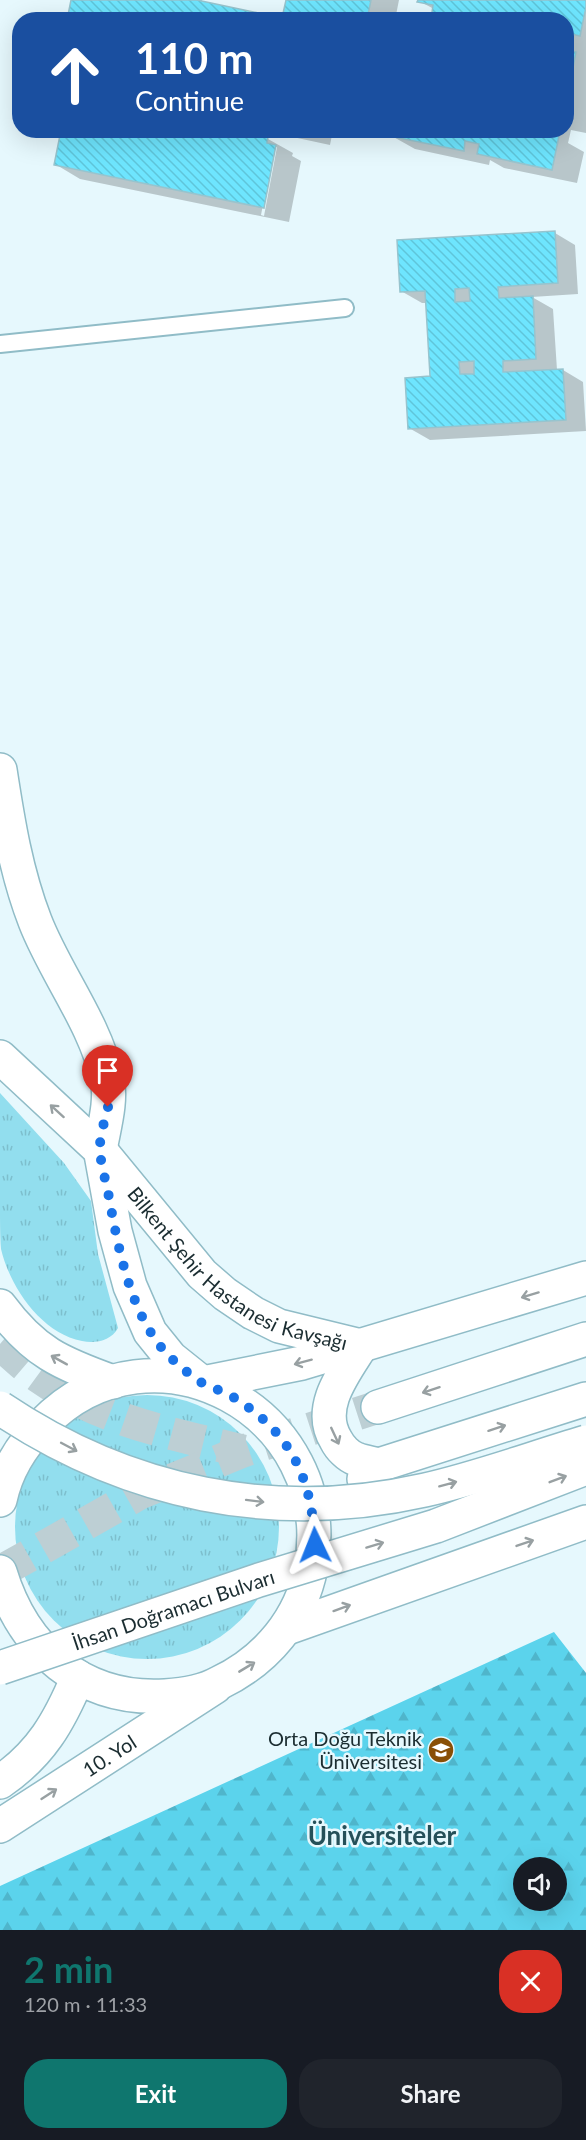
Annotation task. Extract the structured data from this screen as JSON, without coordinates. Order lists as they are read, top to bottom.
{
  "streets": {
    "main road": ["Bilkent Şehir Hastanesi Kavşağı", "İhsan Doğramacı Bulvarı", "10. Yol"]
  },
  "crossings": [
    ["Bilkent Şehir Hastanesi Kavşağı", "10. Yol"]
  ],
  "districts": ["Üniversiteler"],
  "places": {
    "school or university": ["Orta Doğu Teknik Üniversitesi"]
  },
  "page": {
    "turn": ["110 m", "Continue"],
    "heading": ["2 min", "120 m · 11:33"],
    "buttons": ["Exit", "Share"]
  }
}
